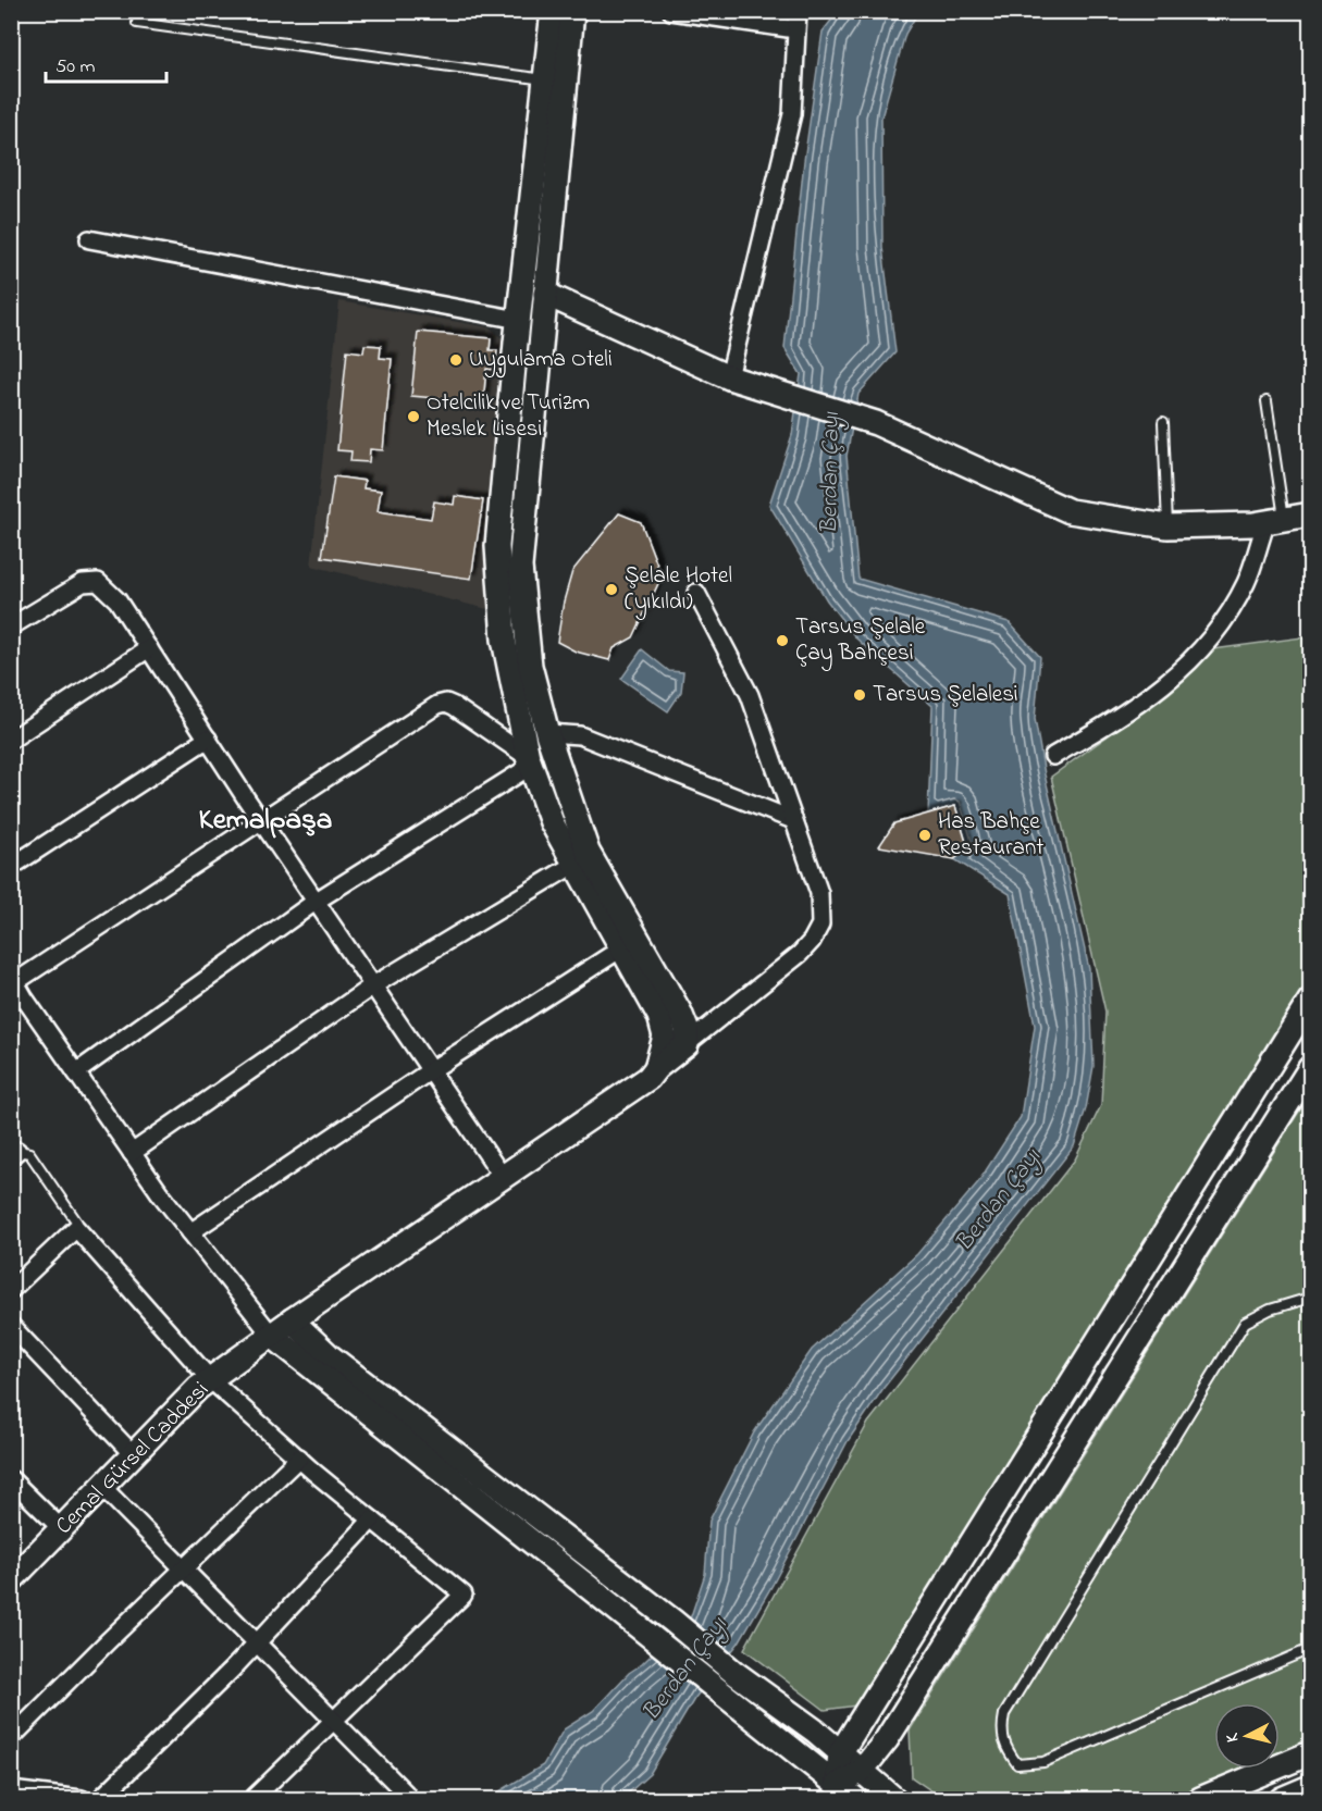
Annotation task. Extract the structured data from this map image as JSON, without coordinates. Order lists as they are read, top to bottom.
{
  "streets": {
    "street": ["Cemal Gürsel Caddesi"]
  },
  "districts": ["Kemalpaşa"],
  "water": ["Berdan Çayı"],
  "places": [
    "Uygulama Oteli",
    "Otelcilik ve Turizm Meslek Lisesi",
    "Şelale Hotel (yıkıldı)",
    "Tarsus Şelale Çay Bahçesi",
    "Tarsus Şelalesi",
    "Has Bahçe Restaurant"
  ],
  "scale_bar": "50 m",
  "north": "left"
}
